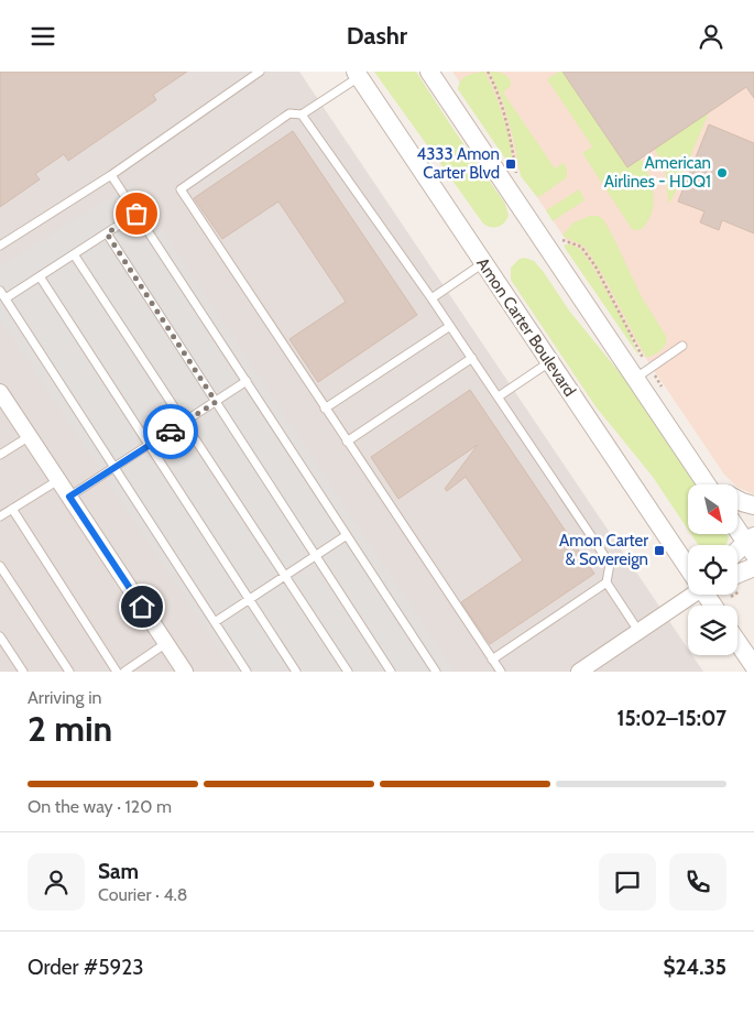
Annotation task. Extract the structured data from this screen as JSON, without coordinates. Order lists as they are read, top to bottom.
{
  "streets": {
    "street": ["Amon Carter Boulevard"]
  },
  "places": {
    "transit": ["4333 Amon Carter Blvd", "Amon Carter & Sovereign"],
    "other": ["American Airlines - HDQ1"]
  },
  "north": "bottom right",
  "page": {
    "header": "Dashr",
    "heading": ["2 min", "Arriving in", "15:02–15:07"],
    "panel": [
      "Sam",
      "Courier · 4.8",
      "Order #5923",
      "$24.35"
    ],
    "bar": "On the way · 120 m"
  }
}
